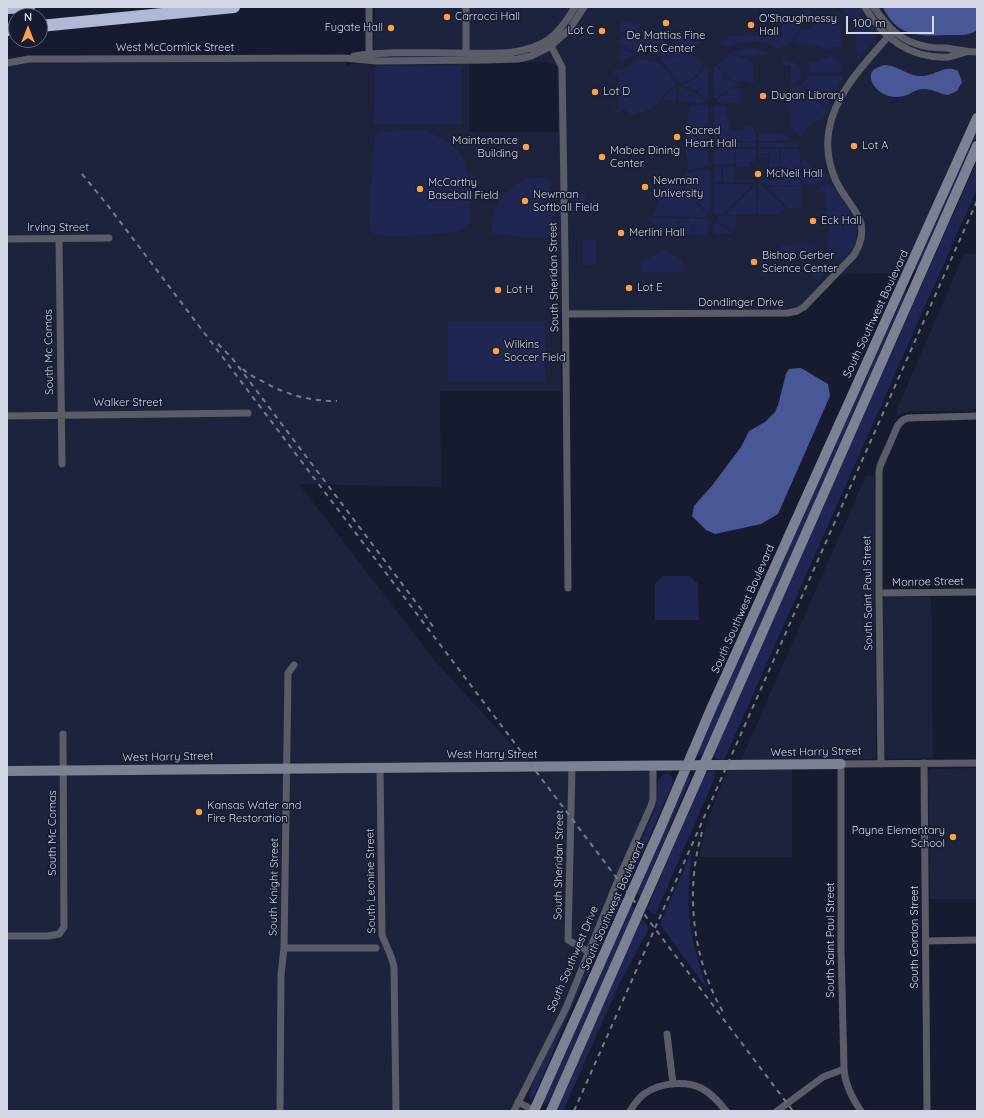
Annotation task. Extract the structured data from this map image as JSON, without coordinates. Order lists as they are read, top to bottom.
{
  "streets": {
    "main road": ["South Southwest Boulevard", "West Harry Street"],
    "street": [
      "West McCormick Street",
      "Irving Street",
      "South Sheridan Street",
      "Dondlinger Drive",
      "South Mc Comas",
      "Walker Street",
      "Monroe Street",
      "South Saint Paul Street",
      "South Leonine Street",
      "South Knight Street",
      "South Gordon Street",
      "South Southwest Drive"
    ]
  },
  "crossings": [
    ["West McCormick Street", "South Sheridan Street"],
    ["Irving Street", "South Mc Comas"],
    ["South Sheridan Street", "Dondlinger Drive"],
    ["South Sheridan Street", "West Harry Street"],
    ["South Sheridan Street", "South Southwest Drive"],
    ["South Southwest Boulevard", "West Harry Street"],
    ["South Mc Comas", "Walker Street"],
    ["South Mc Comas", "West Harry Street"],
    ["Monroe Street", "South Saint Paul Street"],
    ["South Saint Paul Street", "West Harry Street"],
    ["West Harry Street", "South Leonine Street"],
    ["West Harry Street", "South Knight Street"],
    ["West Harry Street", "South Gordon Street"],
    ["West Harry Street", "South Southwest Drive"]
  ],
  "places": [
    "Carrocci Hall",
    "De Mattias Fine Arts Center",
    "O'Shaughnessy Hall",
    "Fugate Hall",
    "Lot C",
    "Lot D",
    "Dugan Library",
    "Sacred Heart Hall",
    "Lot A",
    "Maintenance Building",
    "Mabee Dining Center",
    "McNeil Hall",
    "Newman University",
    "McCarthy Baseball Field",
    "Newman Softball Field",
    "Eck Hall",
    "Merlini Hall",
    "Bishop Gerber Science Center",
    "Lot E",
    "Lot H",
    "Wilkins Soccer Field",
    "Kansas Water and Fire Restoration",
    "Payne Elementary School"
  ],
  "scale_bar": "100 m",
  "north": "top"
}
